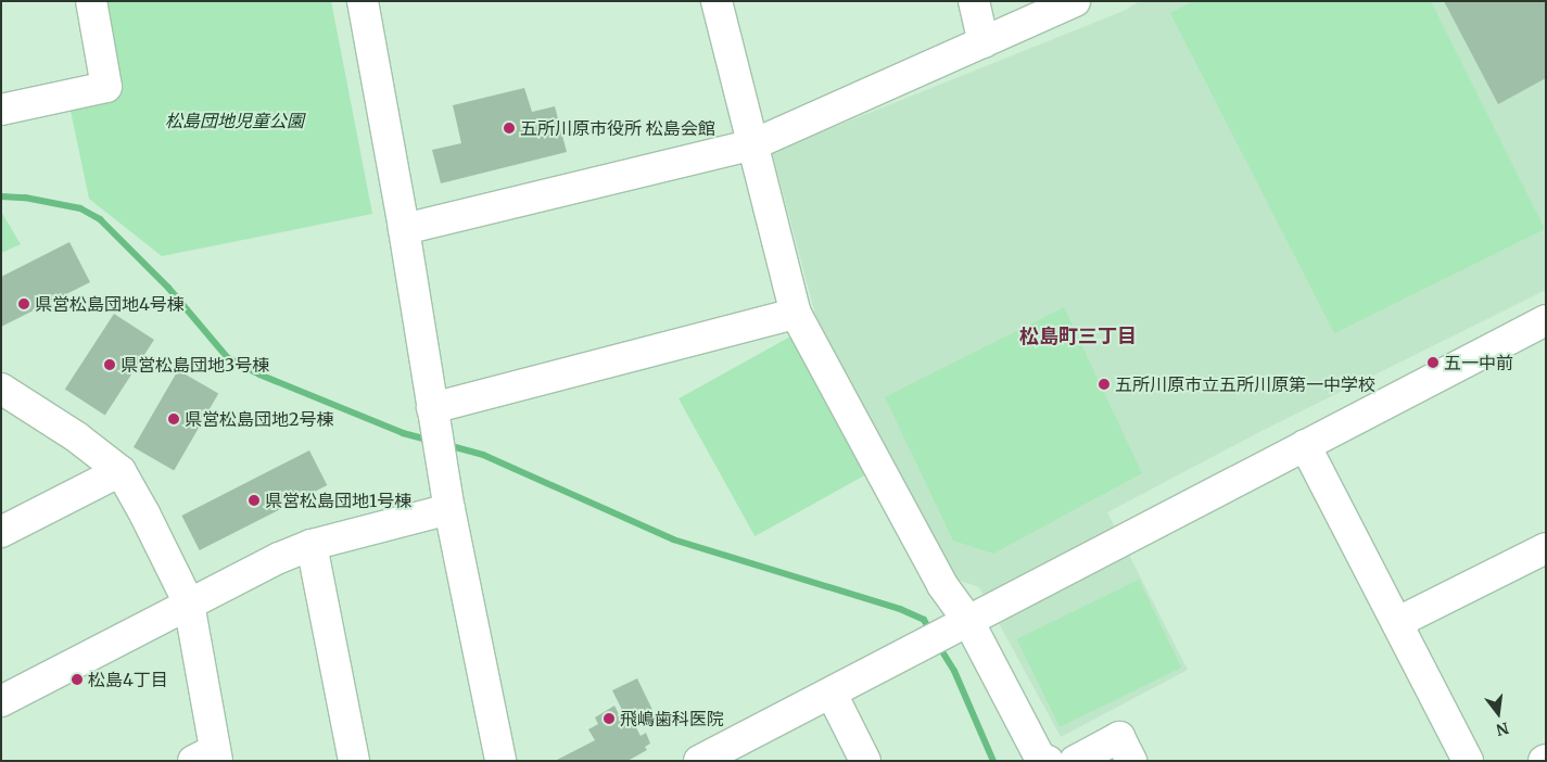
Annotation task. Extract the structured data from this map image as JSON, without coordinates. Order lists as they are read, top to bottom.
{
  "districts": ["松島町三丁目"],
  "parks": ["松島団地児童公園"],
  "places": [
    "五所川原市役所 松島会館",
    "県営松島団地4号棟",
    "五一中前",
    "県営松島団地3号棟",
    "五所川原市立五所川原第一中学校",
    "県営松島団地2号棟",
    "県営松島団地1号棟",
    "松島4丁目",
    "飛嶋歯科医院"
  ],
  "north": "bottom"
}
